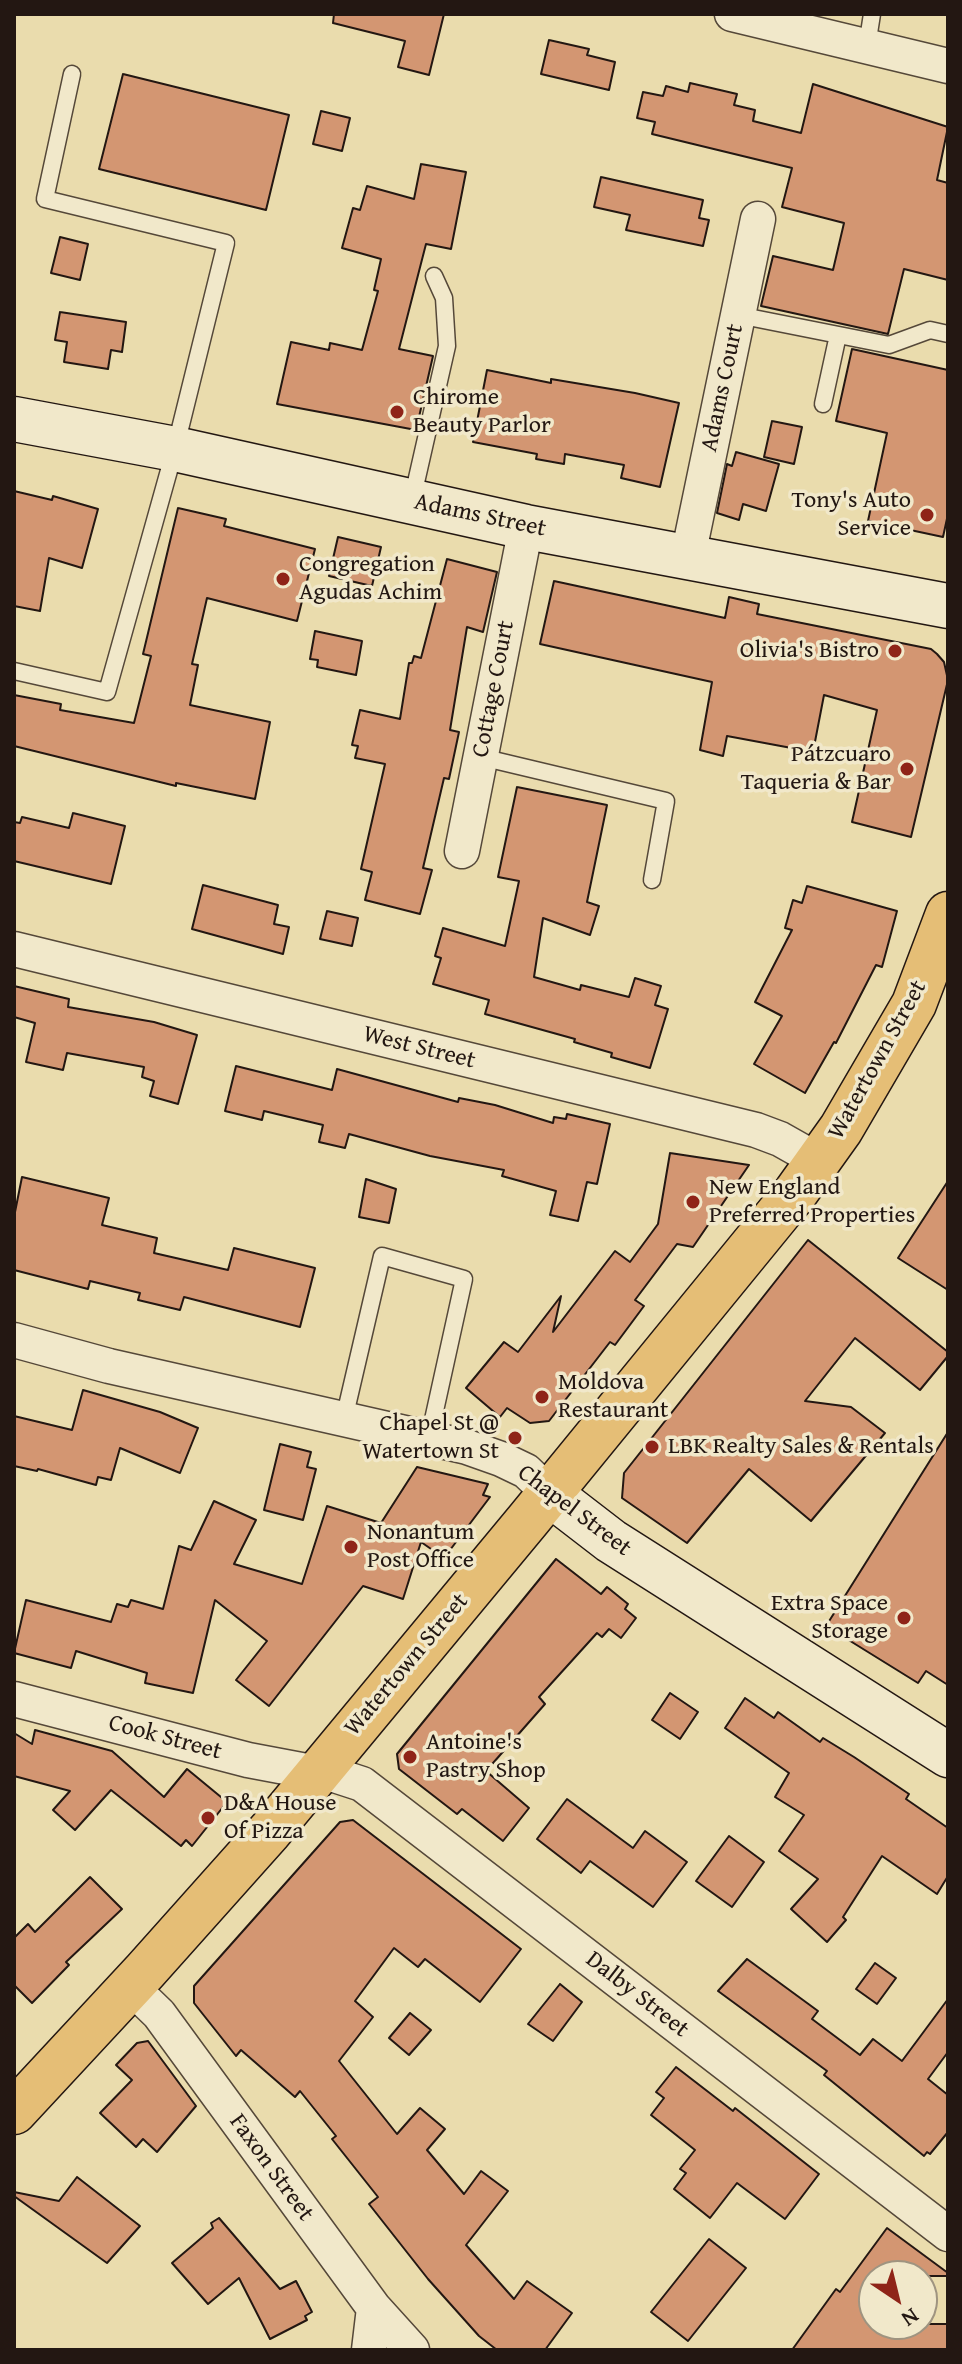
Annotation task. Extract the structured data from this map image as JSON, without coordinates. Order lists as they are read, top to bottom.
{
  "streets": {
    "main road": ["Watertown Street"],
    "street": [
      "Adams Court",
      "Adams Street",
      "Cottage Court",
      "West Street",
      "Chapel Street",
      "Cook Street",
      "Dalby Street",
      "Faxon Street"
    ]
  },
  "crossings": [
    ["Adams Court", "Adams Street"],
    ["Adams Street", "Cottage Court"],
    ["West Street", "Watertown Street"],
    ["Watertown Street", "Chapel Street"],
    ["Watertown Street", "Cook Street"],
    ["Watertown Street", "Dalby Street"],
    ["Watertown Street", "Faxon Street"],
    ["Cook Street", "Dalby Street"]
  ],
  "places": [
    "Chirome Beauty Parlor",
    "Tony's Auto Service",
    "Congregation Agudas Achim",
    "Olivia's Bistro",
    "Pátzcuaro Taqueria & Bar",
    "New England Preferred Properties",
    "Moldova Restaurant",
    "Chapel St @ Watertown St",
    "LBK Realty Sales & Rentals",
    "Nonantum Post Office",
    "Extra Space Storage",
    "Antoine's Pastry Shop",
    "D&A House Of Pizza"
  ],
  "north": "bottom right"
}
